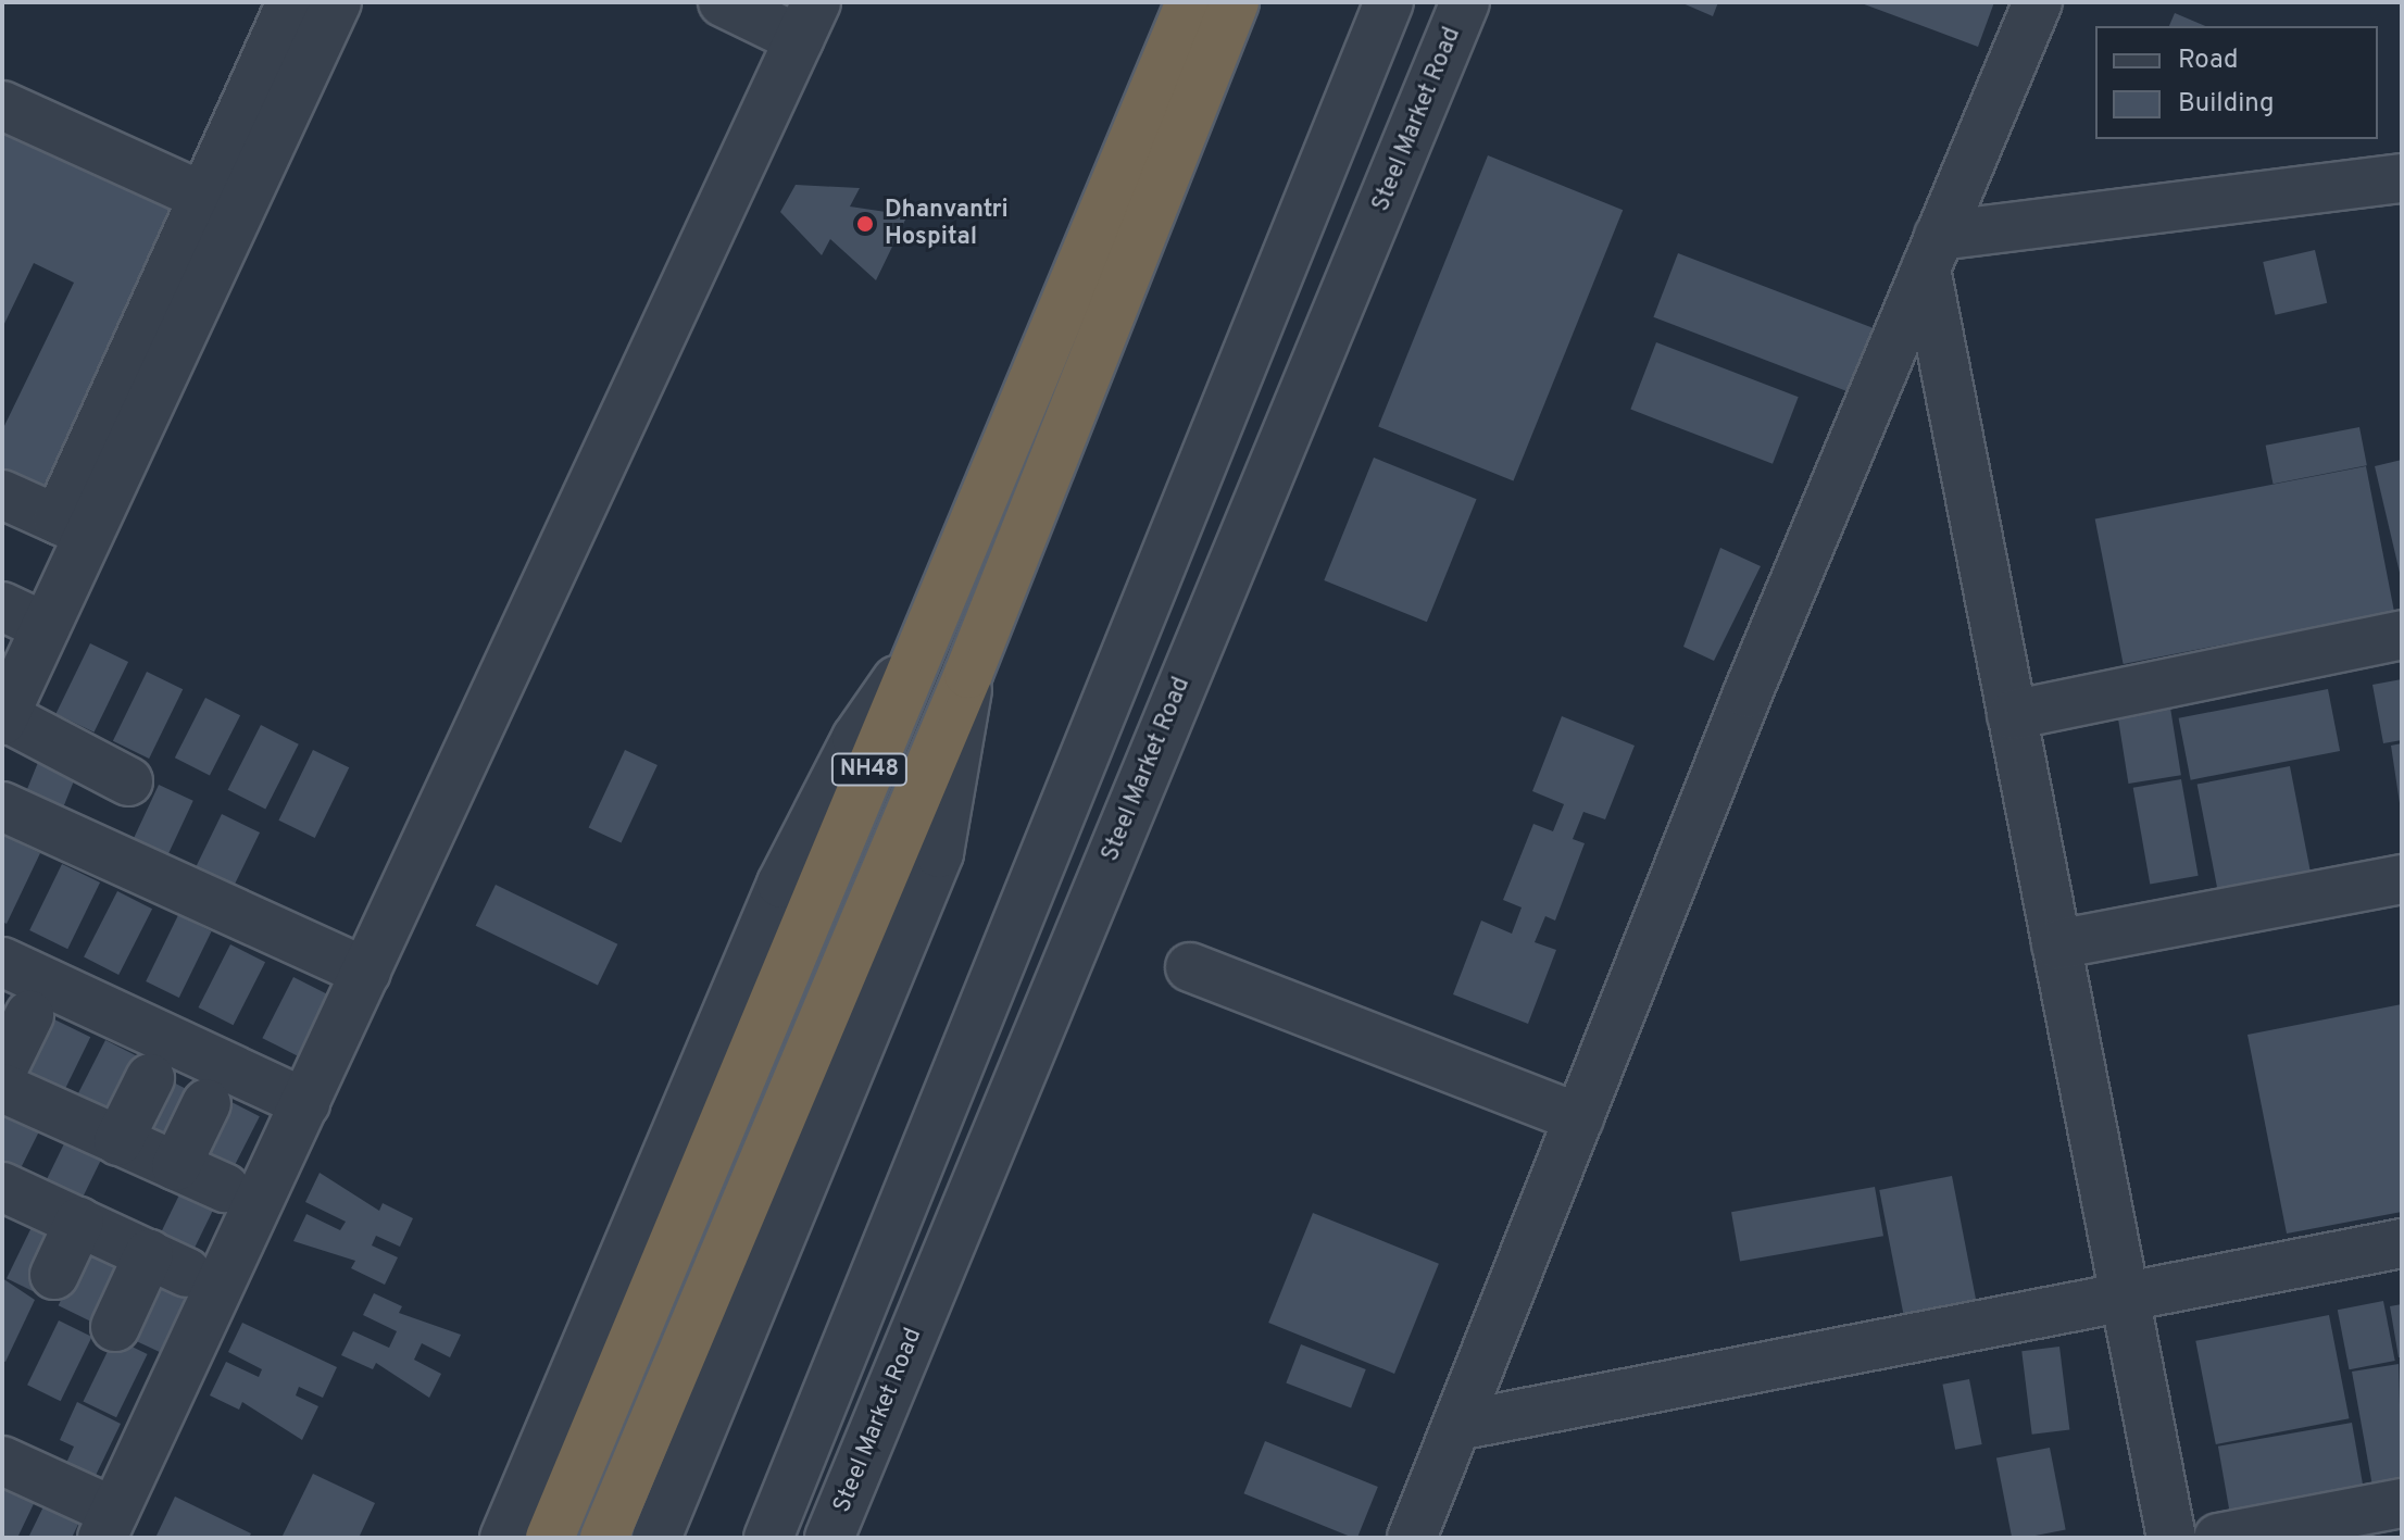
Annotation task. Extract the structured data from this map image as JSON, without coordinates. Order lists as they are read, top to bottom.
{
  "streets": {
    "highway": ["NH48"],
    "street": ["Steel Market Road"]
  },
  "places": ["Dhanvantri Hospital"],
  "legend": ["Road", "Building"]
}
